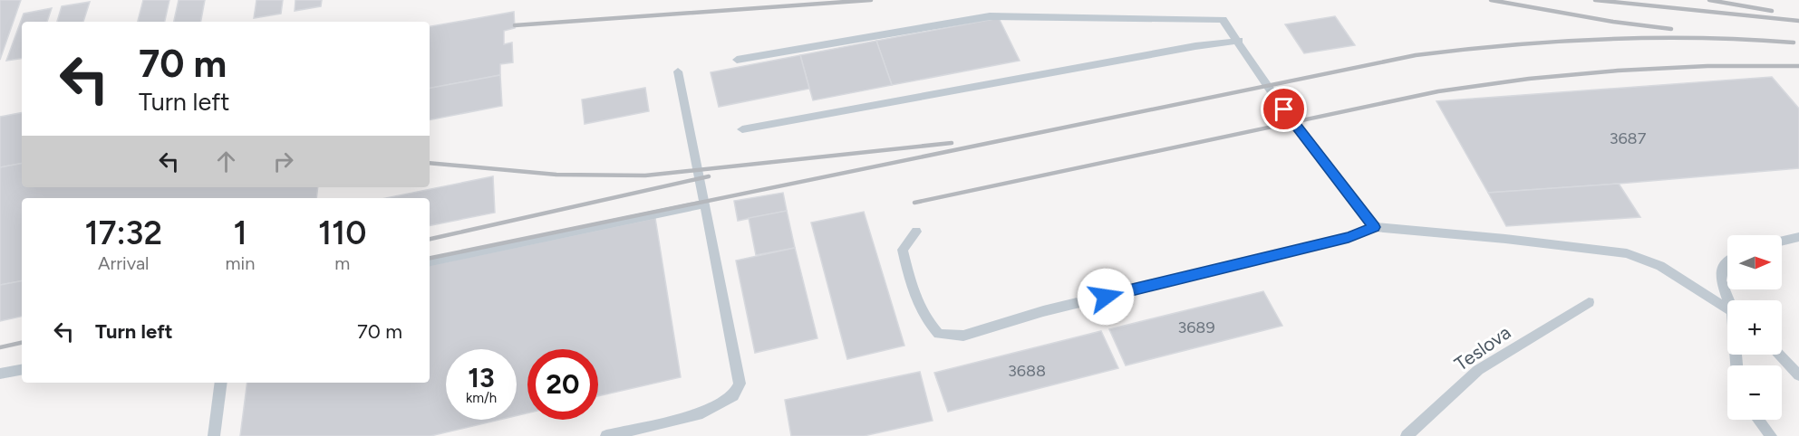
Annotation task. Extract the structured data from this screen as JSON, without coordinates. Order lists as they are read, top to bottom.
{
  "streets": {
    "lane": ["Teslova"]
  },
  "house_numbers": ["3687", "3689", "3688"],
  "north": "right",
  "page": {
    "turn": ["70 m", "Turn left"],
    "eta": [
      "17:32",
      "Arrival",
      "1",
      "min",
      "110",
      "m"
    ],
    "map_buttons": ["+", "−"],
    "list": [
      {
        "name": "Turn left",
        "value": "70 m"
      }
    ],
    "speed": "13 km/h",
    "limit": "20"
  }
}
